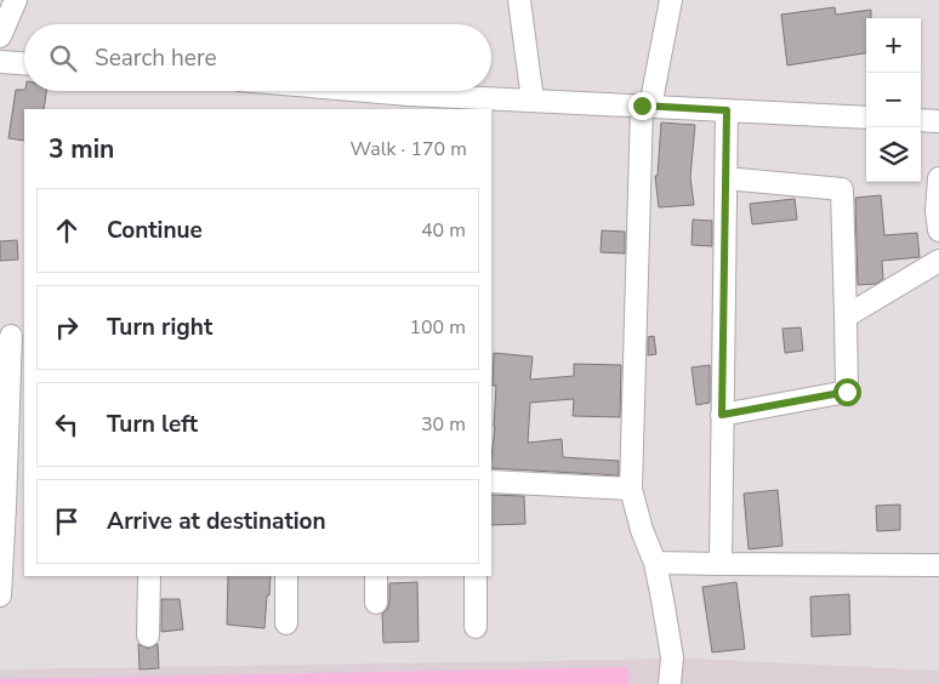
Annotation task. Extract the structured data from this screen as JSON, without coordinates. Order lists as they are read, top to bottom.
{
  "page": {
    "map_buttons": ["+", "−"],
    "search": "Search here",
    "heading": ["3 min", "Walk · 170 m"],
    "list": [
      ["Continue", "40 m"],
      ["Turn right", "100 m"],
      ["Turn left", "30 m"],
      "Arrive at destination"
    ]
  }
}
